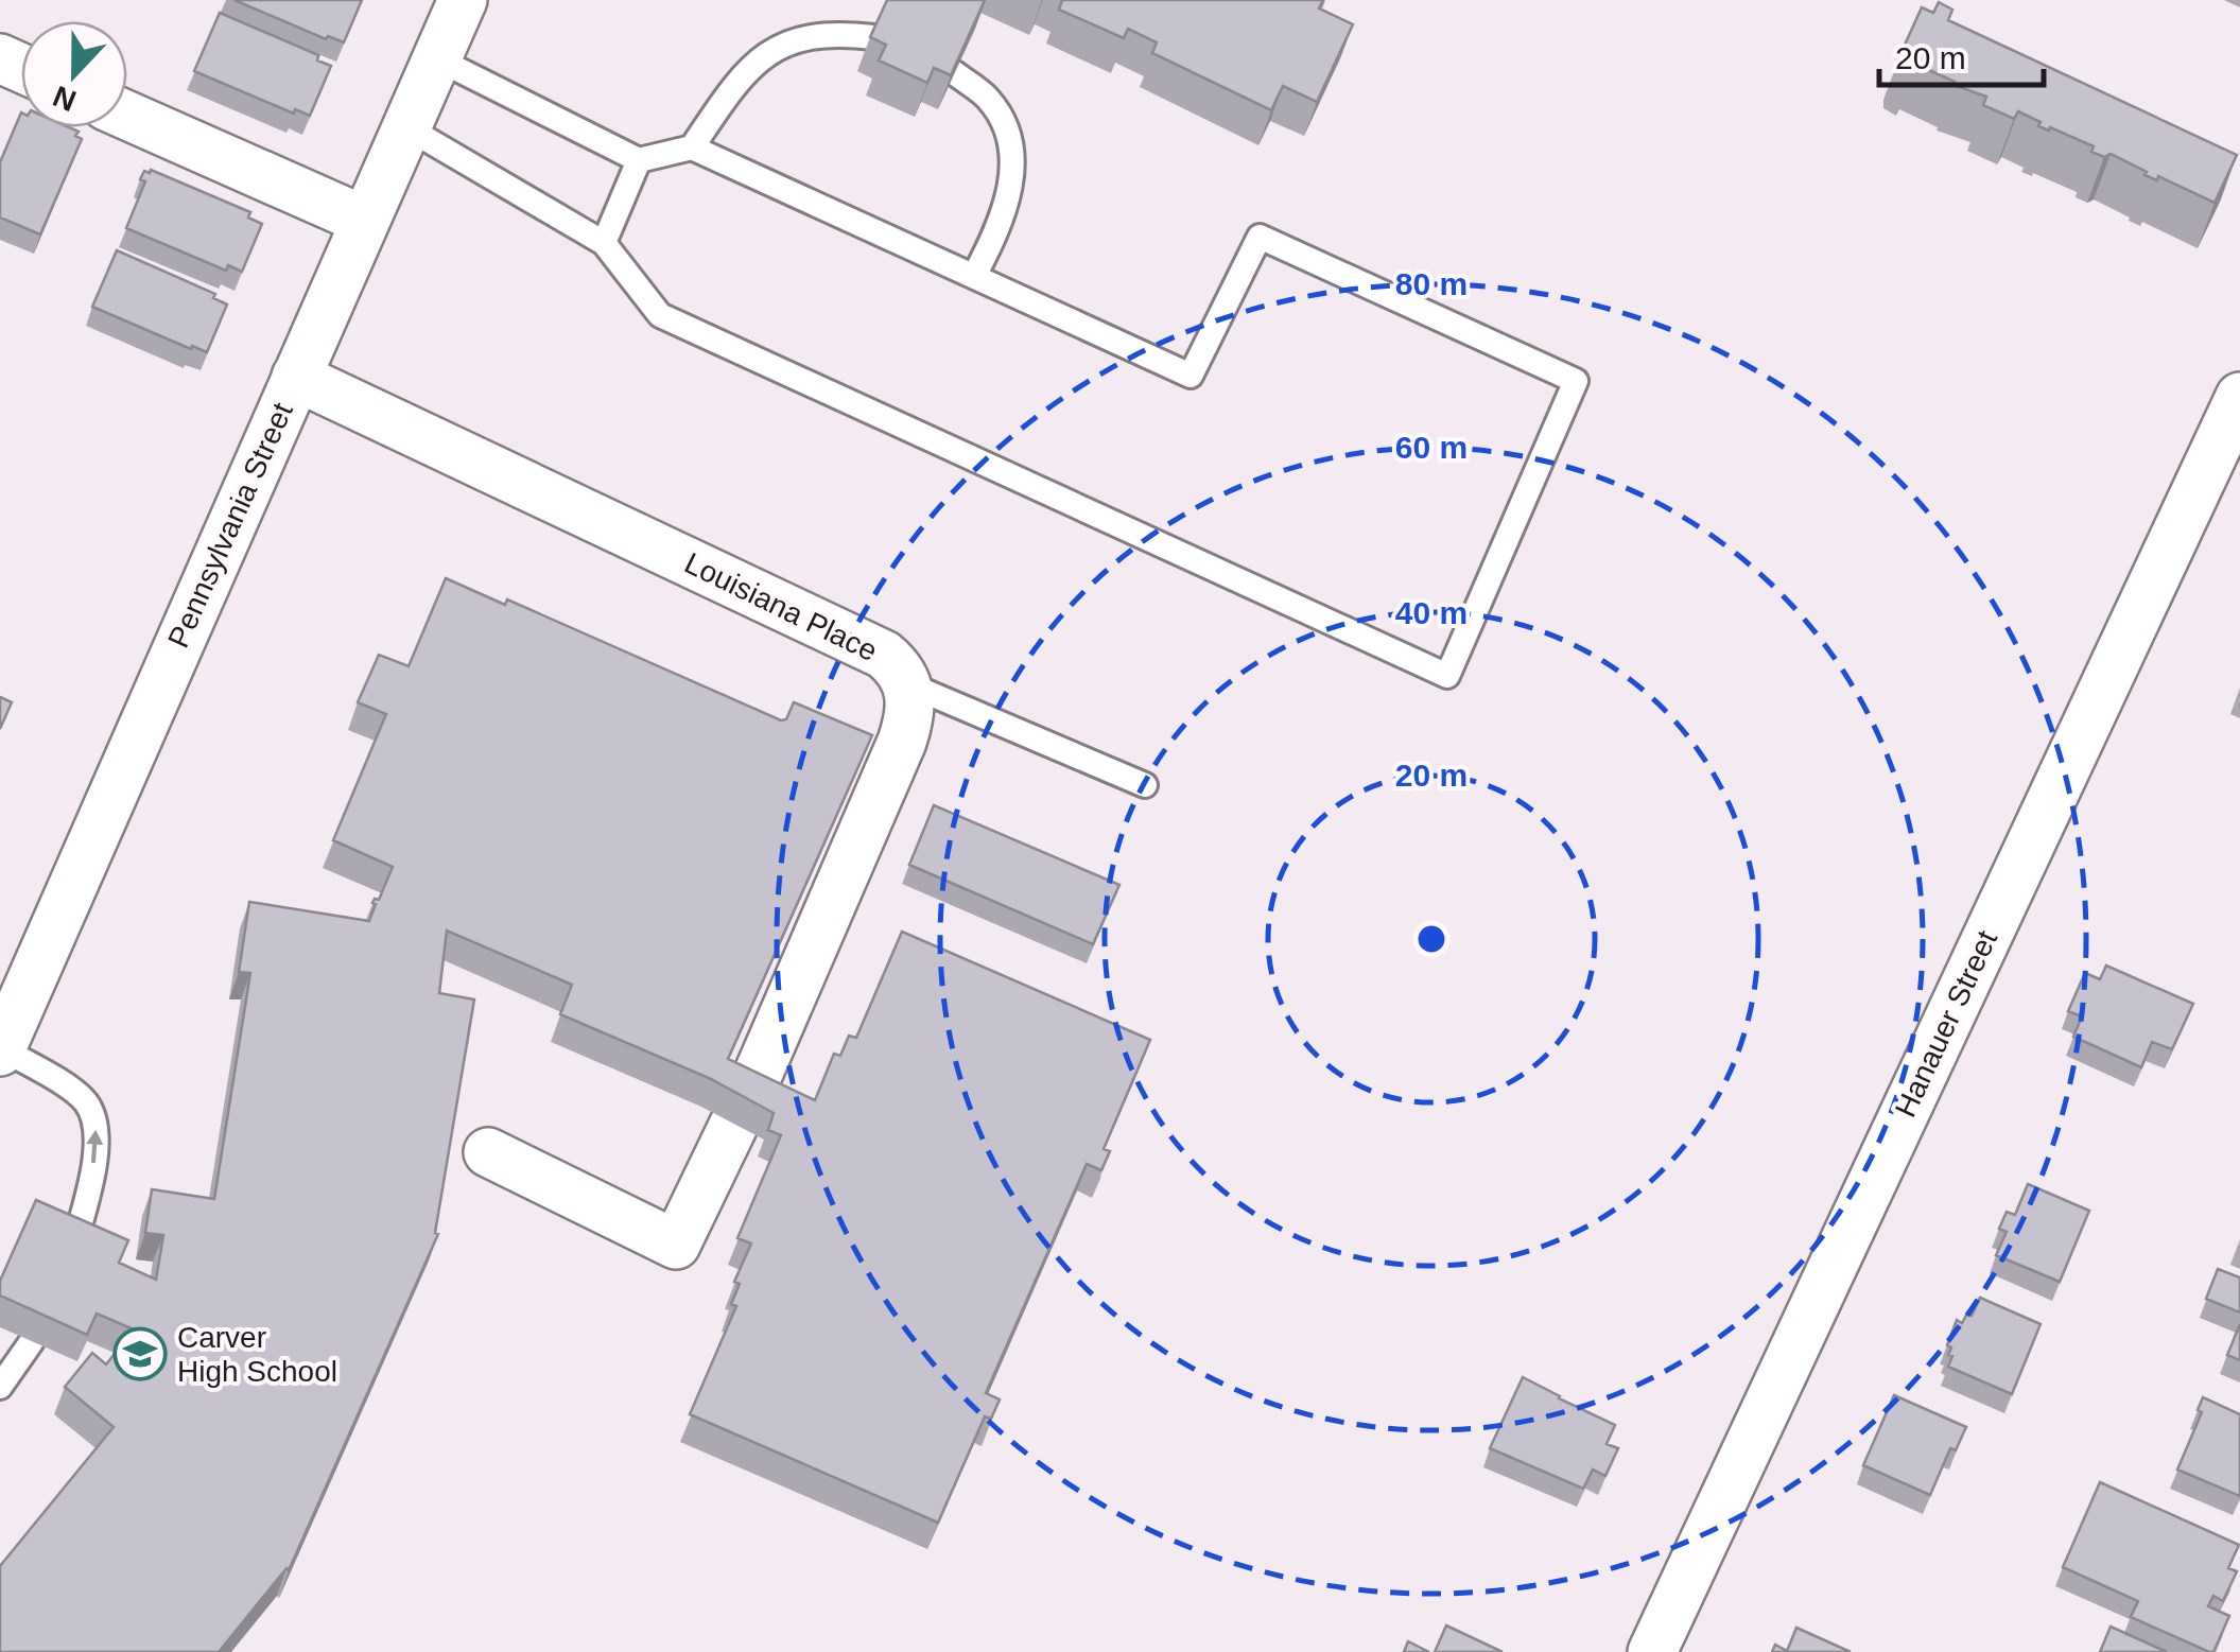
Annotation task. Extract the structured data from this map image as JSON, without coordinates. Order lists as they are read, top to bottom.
{
  "streets": {
    "street": ["Pennsylvania Street", "Louisiana Place", "Hanauer Street"]
  },
  "crossings": [
    ["Pennsylvania Street", "Louisiana Place"]
  ],
  "places": {
    "school or university": ["Carver High School"]
  },
  "scale_bar": "20 m",
  "north": "bottom",
  "rings": [
    "80 m",
    "60 m",
    "40 m",
    "20 m"
  ]
}
